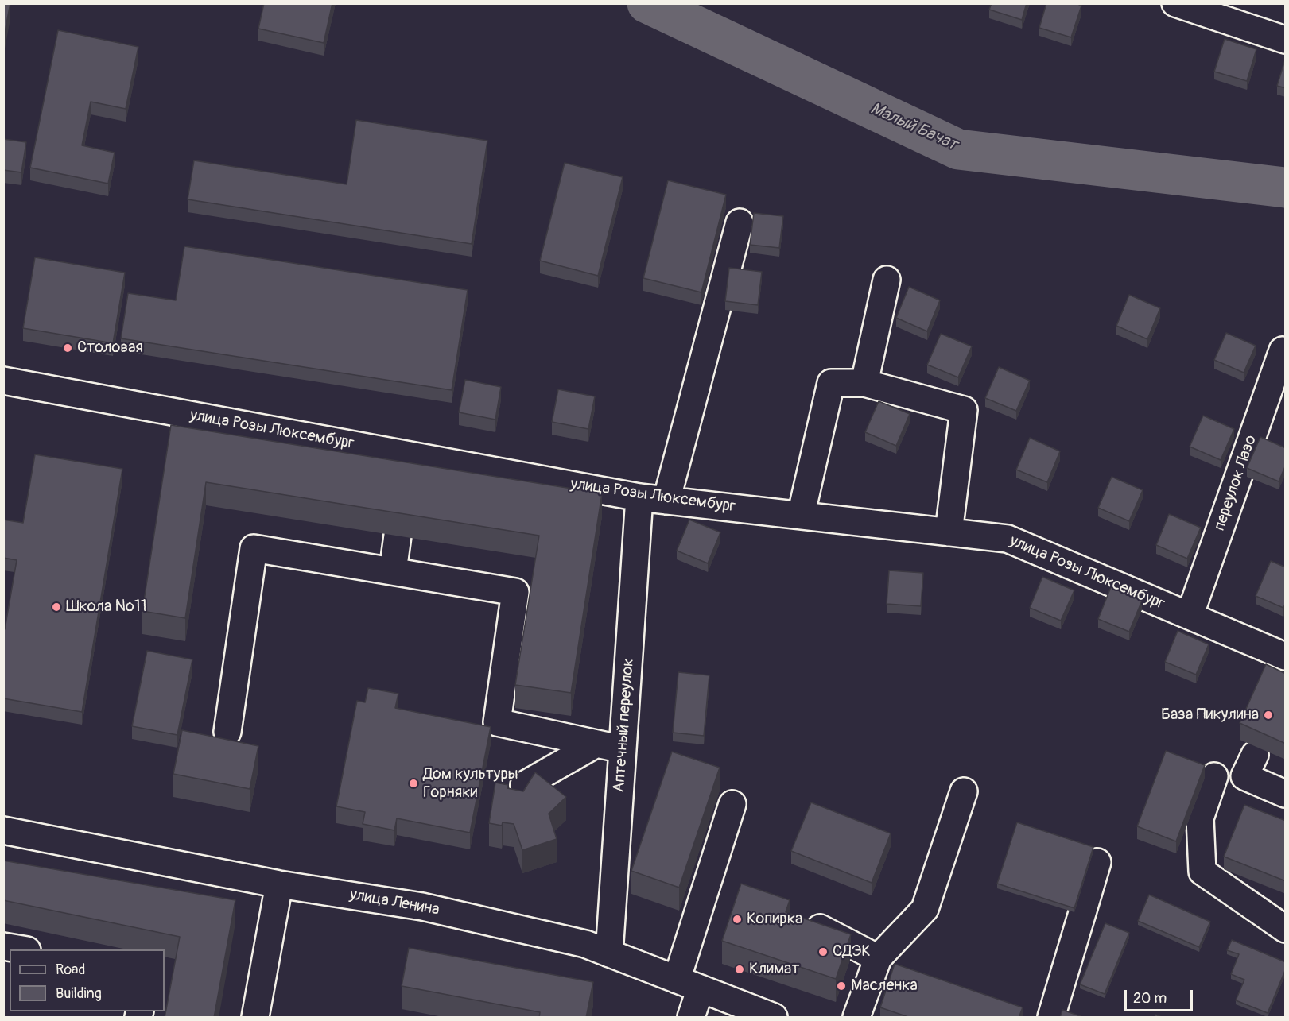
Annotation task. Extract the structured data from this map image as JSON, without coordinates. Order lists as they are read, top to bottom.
{
  "streets": {
    "street": [
      "улица Розы Люксембург",
      "переулок Лазо",
      "Аптечный переулок",
      "улица Ленина"
    ]
  },
  "crossings": [
    ["улица Розы Люксембург", "переулок Лазо"],
    ["улица Розы Люксембург", "Аптечный переулок"],
    ["Аптечный переулок", "улица Ленина"]
  ],
  "water": ["Малый Бачат"],
  "places": [
    "Столовая",
    "Школа №11",
    "База Пикулина",
    "Дом культуры Горняки",
    "Копирка",
    "СДЭК",
    "Климат",
    "Масленка"
  ],
  "legend": ["Road", "Building"],
  "scale_bar": "20 m"
}
